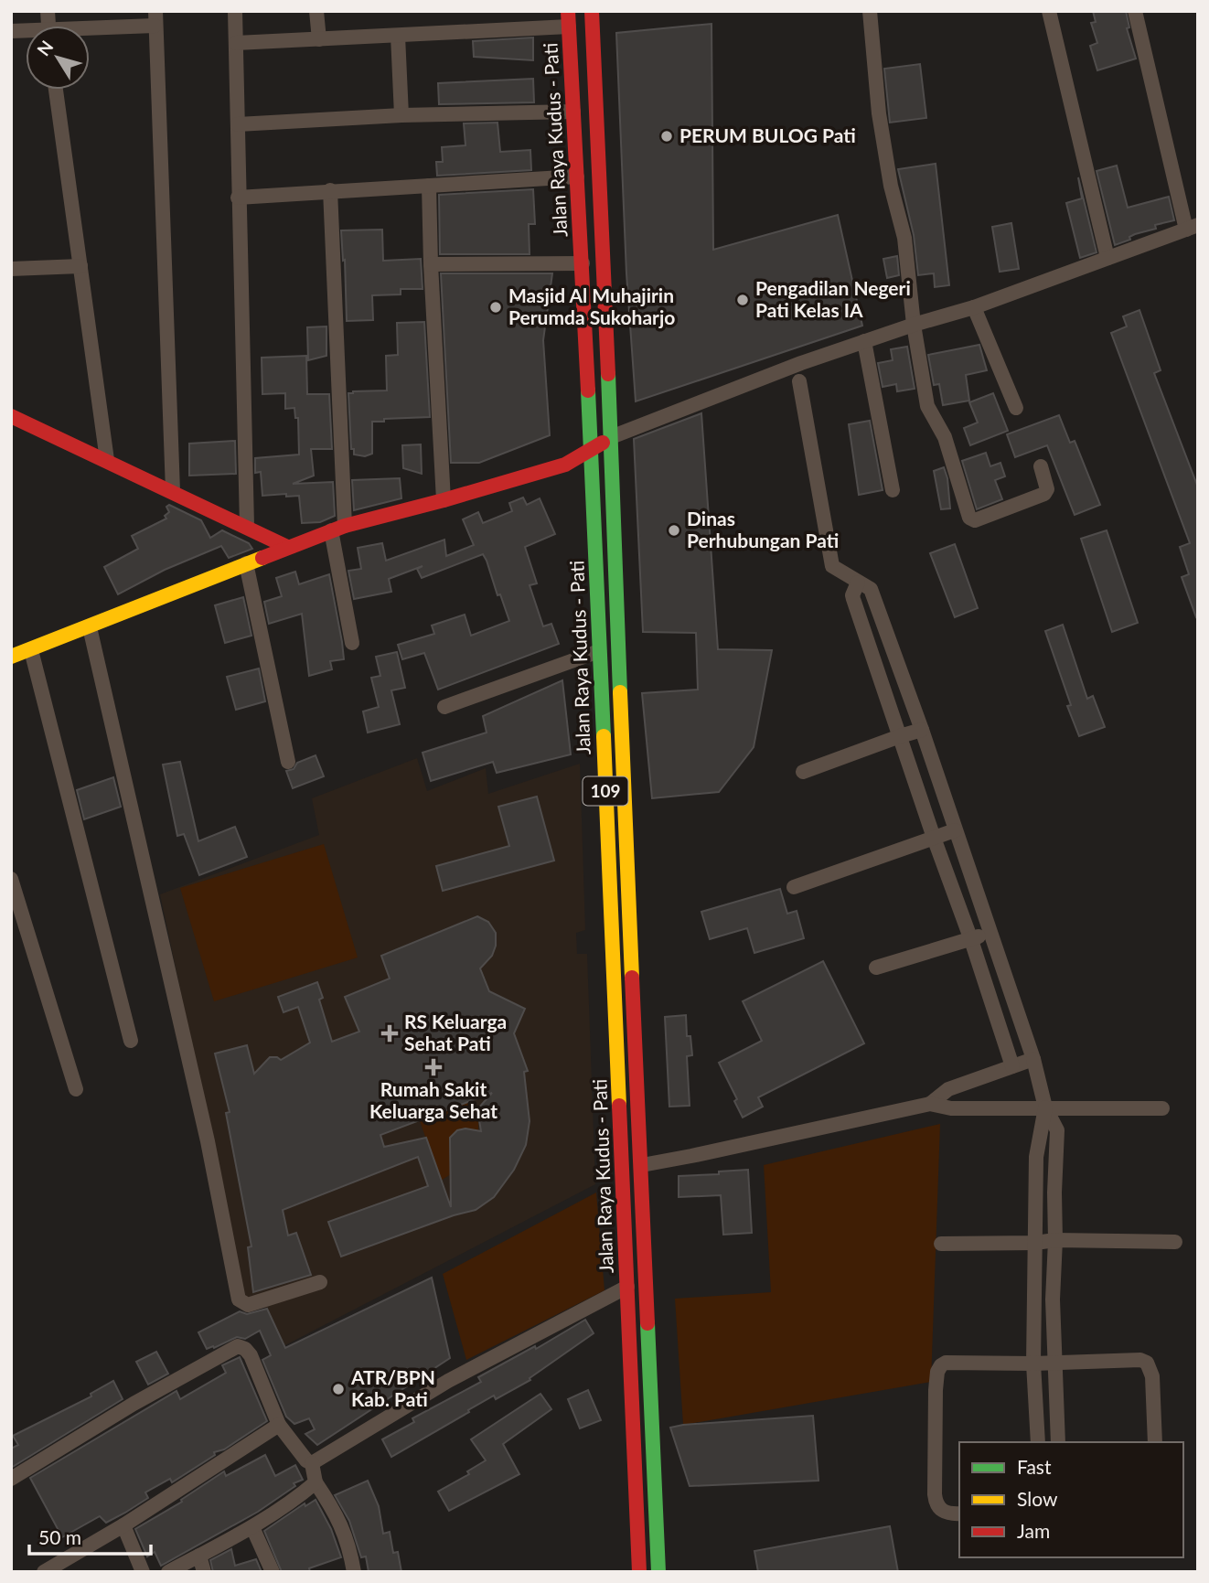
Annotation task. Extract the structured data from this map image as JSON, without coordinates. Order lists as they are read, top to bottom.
{
  "streets": {
    "main road": ["Jalan Raya Kudus - Pati", "109"]
  },
  "places": {
    "other": [
      "PERUM BULOG Pati",
      "Pengadilan Negeri Pati Kelas IA",
      "Masjid Al Muhajirin Perumda Sukoharjo",
      "Dinas Perhubungan Pati",
      "ATR/BPN Kab. Pati"
    ],
    "health": ["RS Keluarga Sehat Pati", "Rumah Sakit Keluarga Sehat"]
  },
  "legend": ["Fast", "Slow", "Jam"],
  "scale_bar": "50 m",
  "north": "top left"
}
